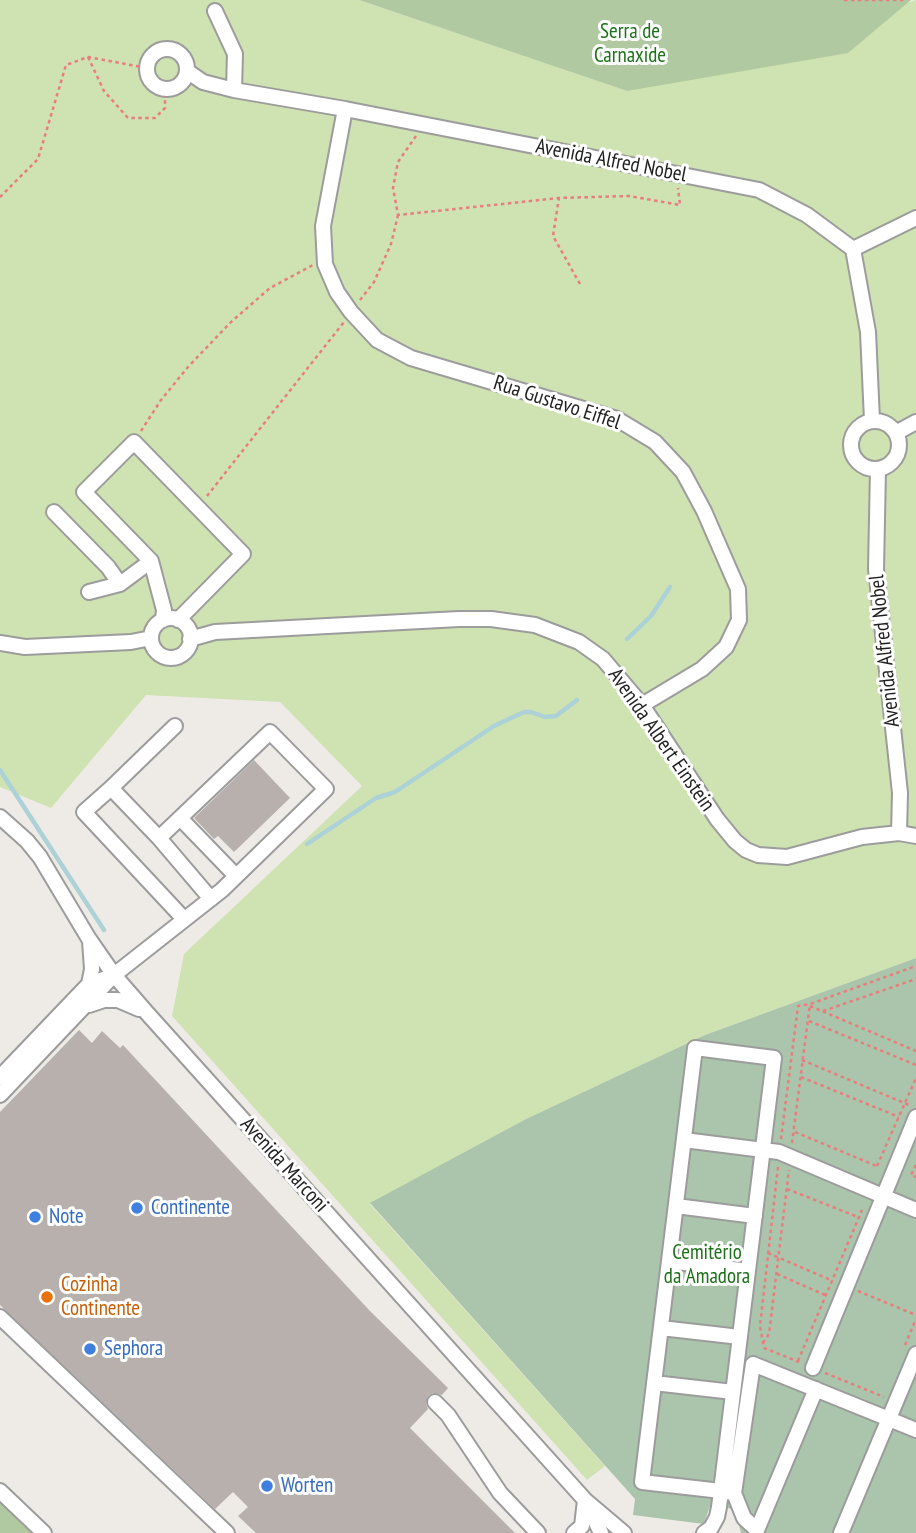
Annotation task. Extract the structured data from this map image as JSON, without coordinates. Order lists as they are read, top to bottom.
{
  "streets": {
    "street": [
      "Avenida Alfred Nobel",
      "Rua Gustavo Eiffel",
      "Avenida Albert Einstein",
      "Avenida Marconi"
    ]
  },
  "crossings": [
    ["Avenida Alfred Nobel", "Rua Gustavo Eiffel"],
    ["Avenida Alfred Nobel", "Avenida Albert Einstein"],
    ["Rua Gustavo Eiffel", "Avenida Albert Einstein"]
  ],
  "parks": ["Serra de Carnaxide", "Cemitério da Amadora"],
  "places": [
    "Continente",
    "Note",
    "Cozinha Continente",
    "Sephora",
    "Worten"
  ]
}
